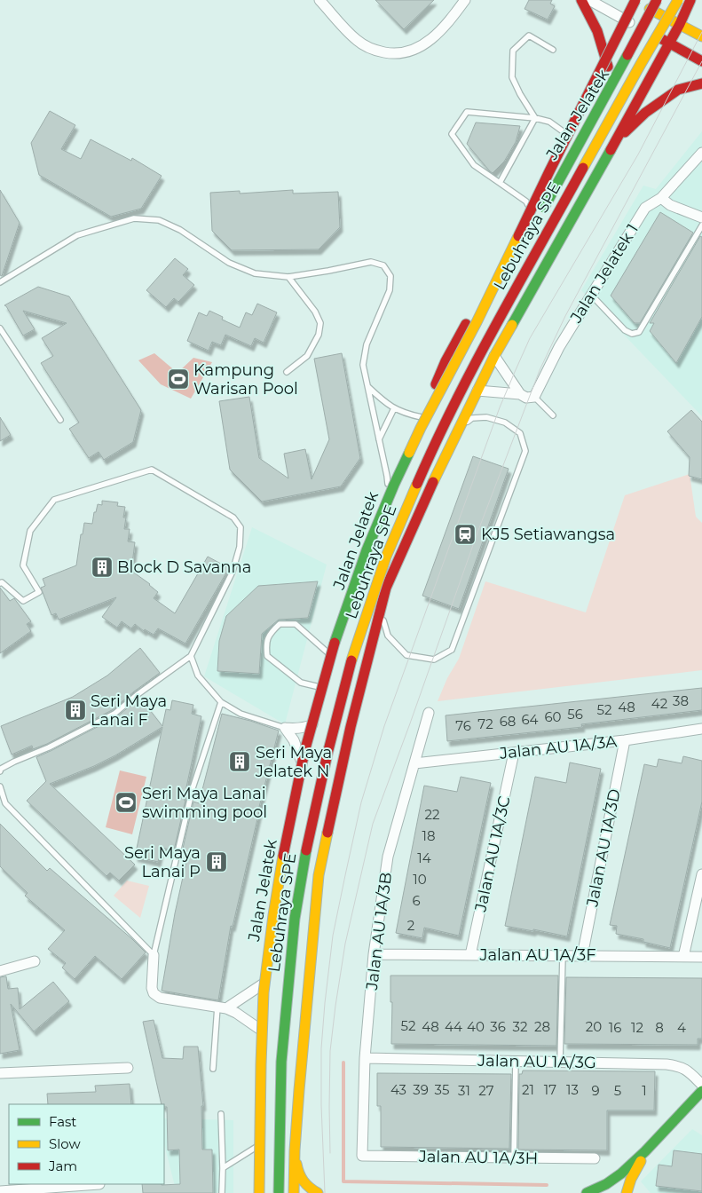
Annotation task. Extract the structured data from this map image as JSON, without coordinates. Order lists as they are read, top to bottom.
{
  "streets": {
    "main road": ["Jalan Jelatek", "Lebuhraya SPE"],
    "street": [
      "Jalan Jelatek 1",
      "Jalan AU 1A/3A",
      "Jalan AU 1A/3D",
      "Jalan AU 1A/3C",
      "Jalan AU 1A/3B",
      "Jalan AU 1A/3F",
      "Jalan AU 1A/3G",
      "Jalan AU 1A/3H"
    ]
  },
  "crossings": [
    ["Jalan Jelatek", "Lebuhraya SPE"],
    ["Jalan AU 1A/3A", "Jalan AU 1A/3D"],
    ["Jalan AU 1A/3A", "Jalan AU 1A/3C"],
    ["Jalan AU 1A/3A", "Jalan AU 1A/3B"],
    ["Jalan AU 1A/3D", "Jalan AU 1A/3F"],
    ["Jalan AU 1A/3C", "Jalan AU 1A/3F"],
    ["Jalan AU 1A/3B", "Jalan AU 1A/3F"],
    ["Jalan AU 1A/3B", "Jalan AU 1A/3G"],
    ["Jalan AU 1A/3B", "Jalan AU 1A/3H"]
  ],
  "places": {
    "sports": ["Kampung Warisan Pool", "Seri Maya Lanai swimming pool"],
    "station": ["KJ5 Setiawangsa"],
    "building": [
      "Block D Savanna",
      "Seri Maya Lanai F",
      "Seri Maya Jelatek N",
      "Seri Maya Lanai P"
    ]
  },
  "house_numbers": [
    "38",
    "42",
    "48",
    "52",
    "56",
    "60",
    "64",
    "68",
    "72",
    "76",
    "22",
    "18",
    "14",
    "10",
    "6",
    "2",
    "52",
    "48",
    "44",
    "40",
    "36",
    "32",
    "28",
    "20",
    "16",
    "12",
    "8",
    "4",
    "43",
    "39",
    "35",
    "21",
    "17",
    "13",
    "31",
    "27",
    "9",
    "5",
    "1"
  ],
  "legend": ["Fast", "Slow", "Jam"]
}
